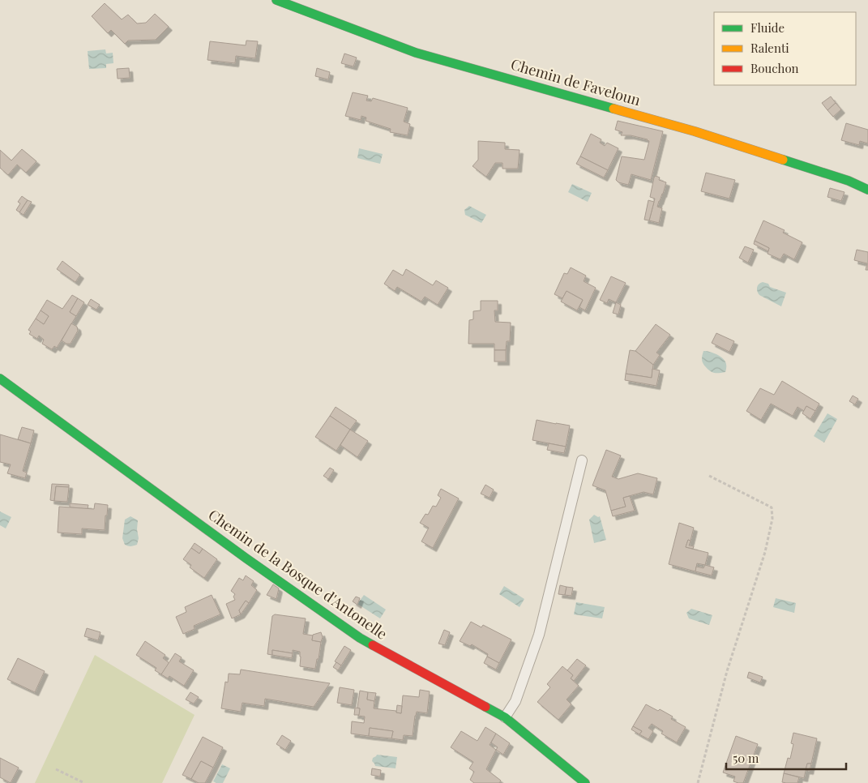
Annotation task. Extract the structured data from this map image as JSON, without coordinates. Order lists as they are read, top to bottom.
{
  "streets": {
    "street": ["Chemin de Faveloun", "Chemin de la Bosque d'Antonelle"]
  },
  "legend": ["Fluide", "Ralenti", "Bouchon"],
  "scale_bar": "50 m"
}
